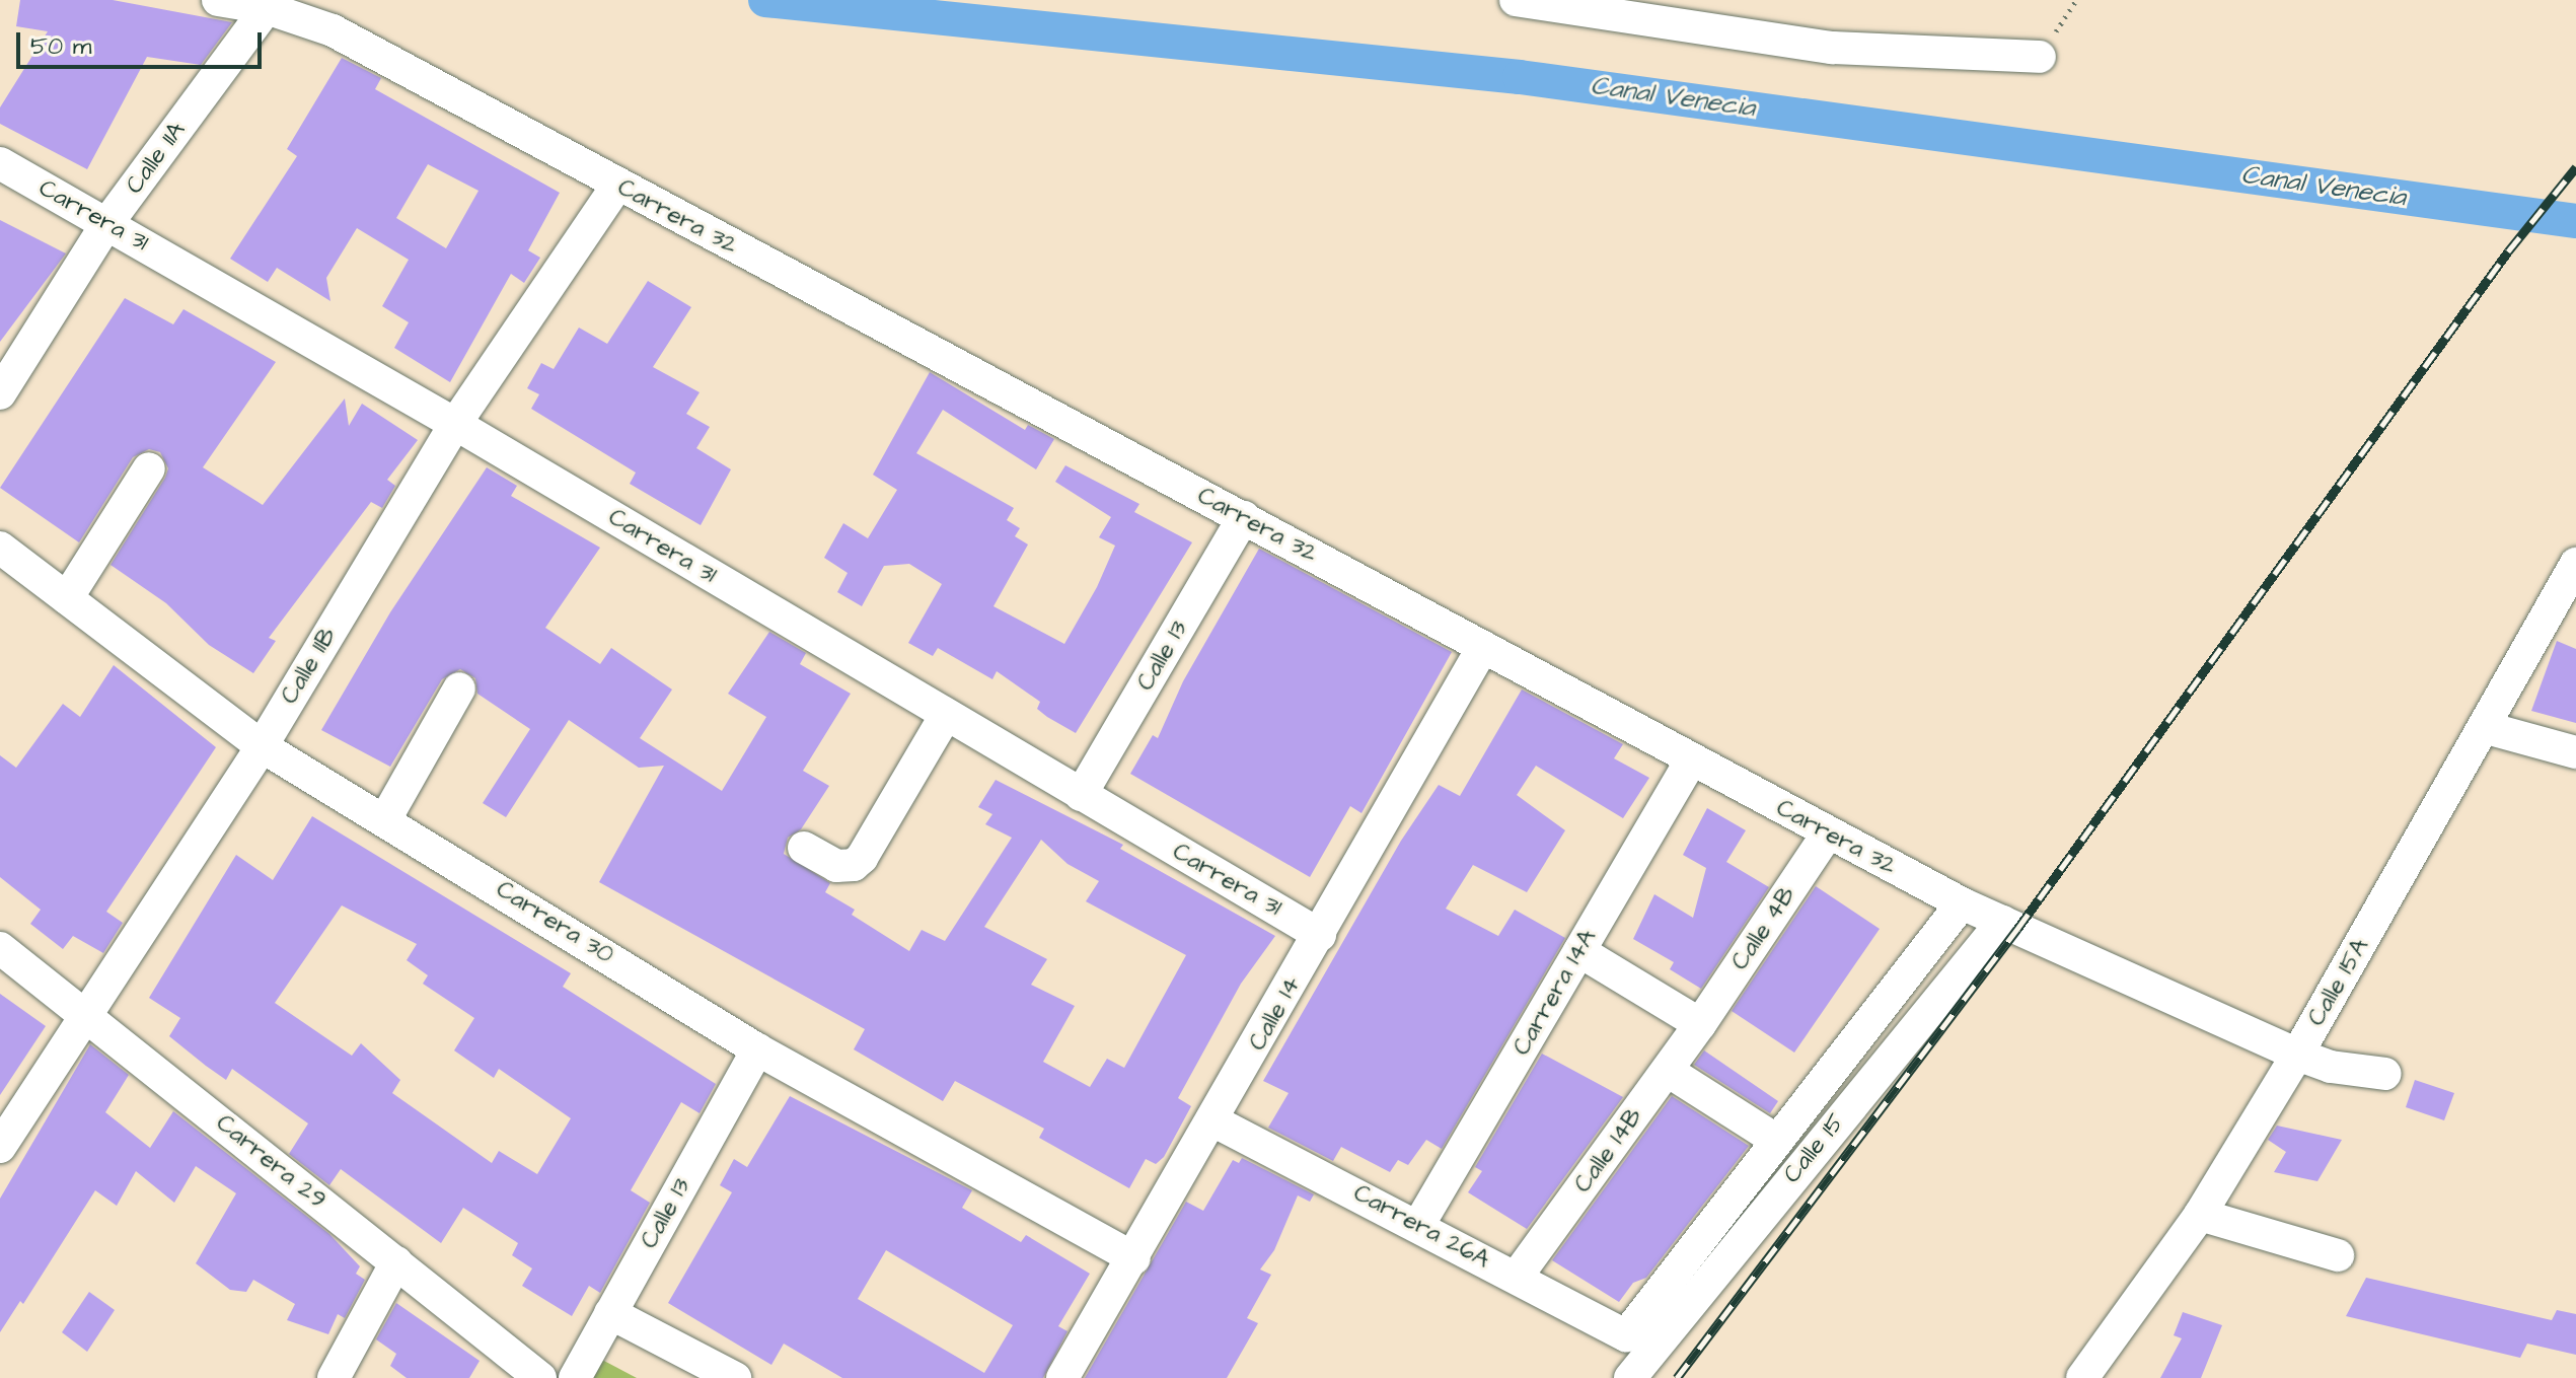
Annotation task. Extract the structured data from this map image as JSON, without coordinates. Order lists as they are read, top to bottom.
{
  "streets": {
    "street": [
      "Calle 11A",
      "Carrera 31",
      "Carrera 32",
      "Calle 13",
      "Calle 11B",
      "Carrera 30",
      "Calle 4B",
      "Calle 15A",
      "Carrera 14A",
      "Calle 14",
      "Calle 15",
      "Calle 14B",
      "Carrera 29",
      "Carrera 26A"
    ]
  },
  "crossings": [
    ["Calle 11A", "Carrera 31"],
    ["Calle 11A", "Carrera 32"],
    ["Carrera 31", "Calle 13"],
    ["Carrera 31", "Calle 11B"],
    ["Carrera 31", "Calle 14"],
    ["Carrera 32", "Calle 13"],
    ["Carrera 32", "Calle 11B"],
    ["Carrera 32", "Calle 4B"],
    ["Carrera 32", "Calle 15A"],
    ["Carrera 32", "Carrera 14A"],
    ["Carrera 32", "Calle 14"],
    ["Carrera 32", "Calle 15"],
    ["Calle 13", "Carrera 30"],
    ["Calle 11B", "Carrera 30"],
    ["Calle 11B", "Carrera 29"],
    ["Carrera 30", "Calle 14"],
    ["Calle 4B", "Calle 14B"],
    ["Carrera 14A", "Carrera 26A"],
    ["Calle 14", "Carrera 26A"],
    ["Calle 15", "Carrera 26A"],
    ["Calle 14B", "Carrera 26A"]
  ],
  "water": ["Canal Venecia"],
  "scale_bar": "50 m"
}
